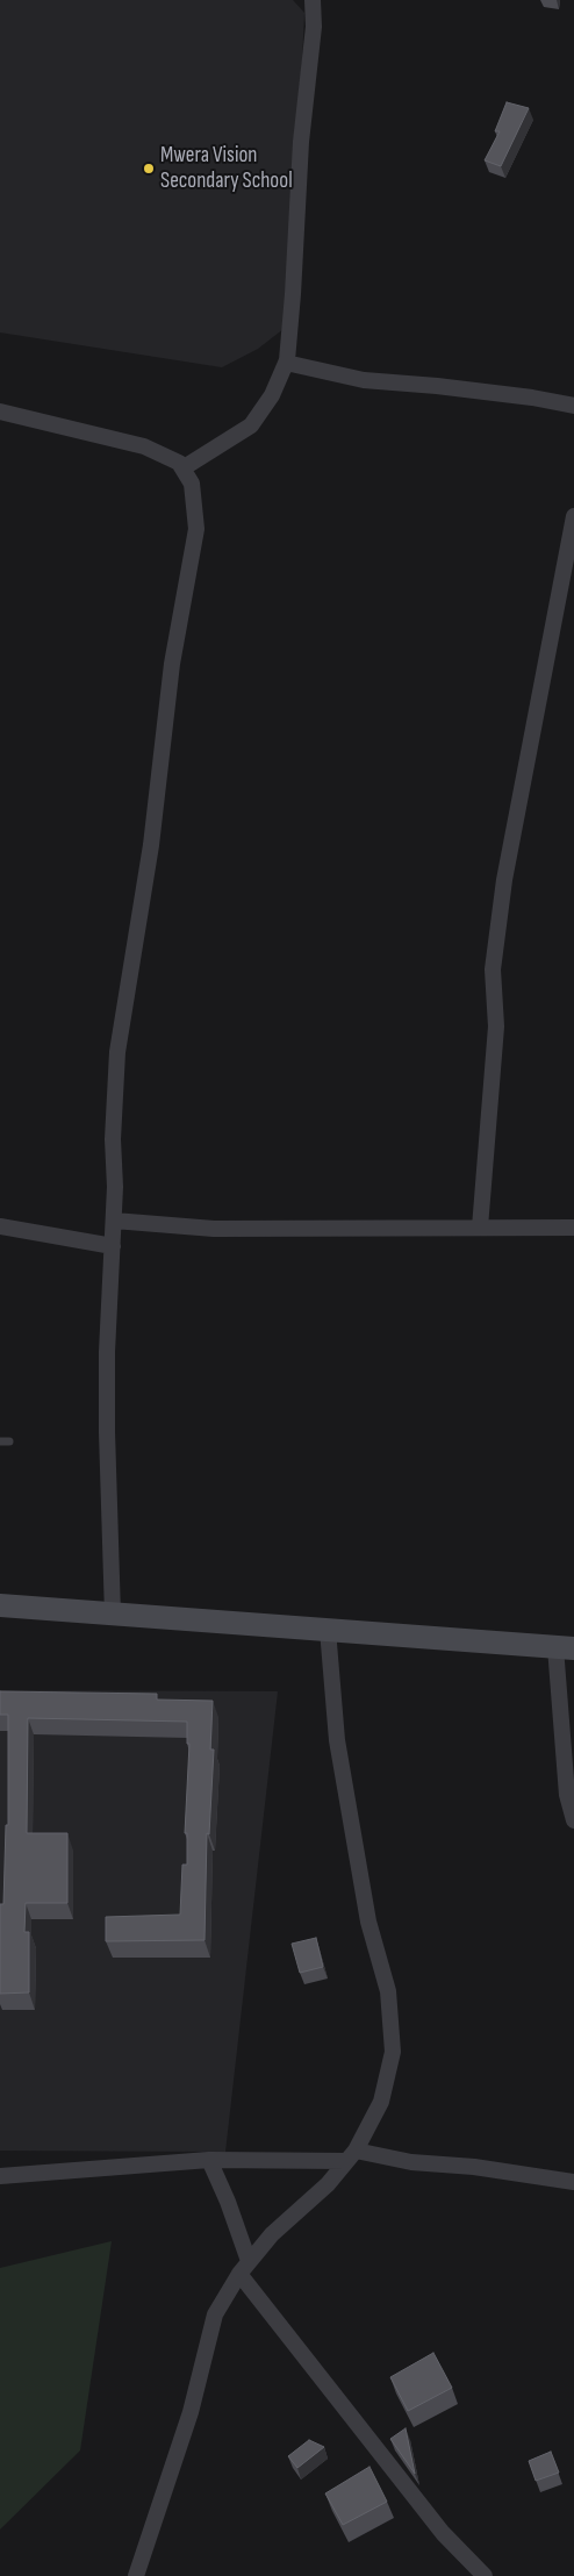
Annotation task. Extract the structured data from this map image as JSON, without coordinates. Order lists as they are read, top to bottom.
{
  "places": ["Mwera Vision Secondary School"]
}
